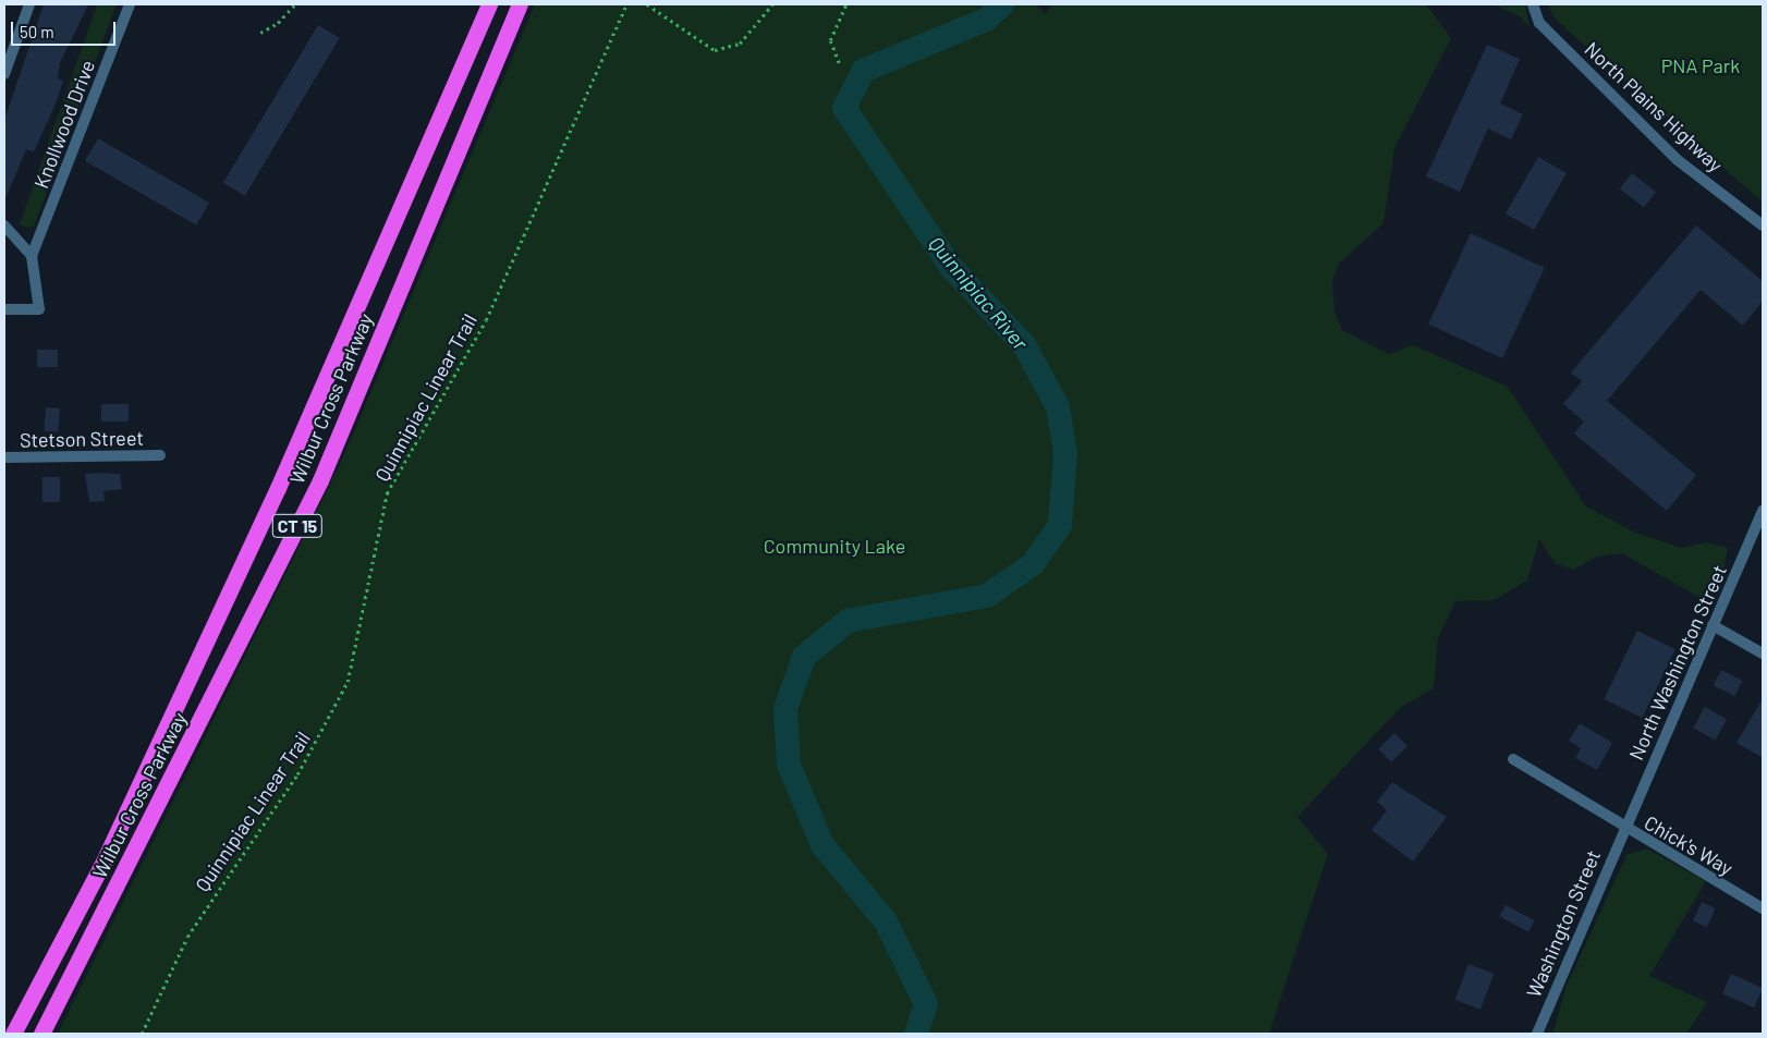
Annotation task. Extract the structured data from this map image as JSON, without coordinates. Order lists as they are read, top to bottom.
{
  "streets": {
    "highway": ["Wilbur Cross Parkway", "CT 15"],
    "street": [
      "North Plains Highway",
      "Knollwood Drive",
      "Stetson Street",
      "North Washington Street",
      "Chick's Way",
      "Washington Street"
    ],
    "path": ["Quinnipiac Linear Trail"]
  },
  "crossings": [
    ["North Washington Street", "Chick's Way"],
    ["North Washington Street", "Washington Street"],
    ["Chick's Way", "Washington Street"]
  ],
  "water": ["Quinnipiac River"],
  "parks": ["PNA Park", "Community Lake"],
  "scale_bar": "50 m"
}
